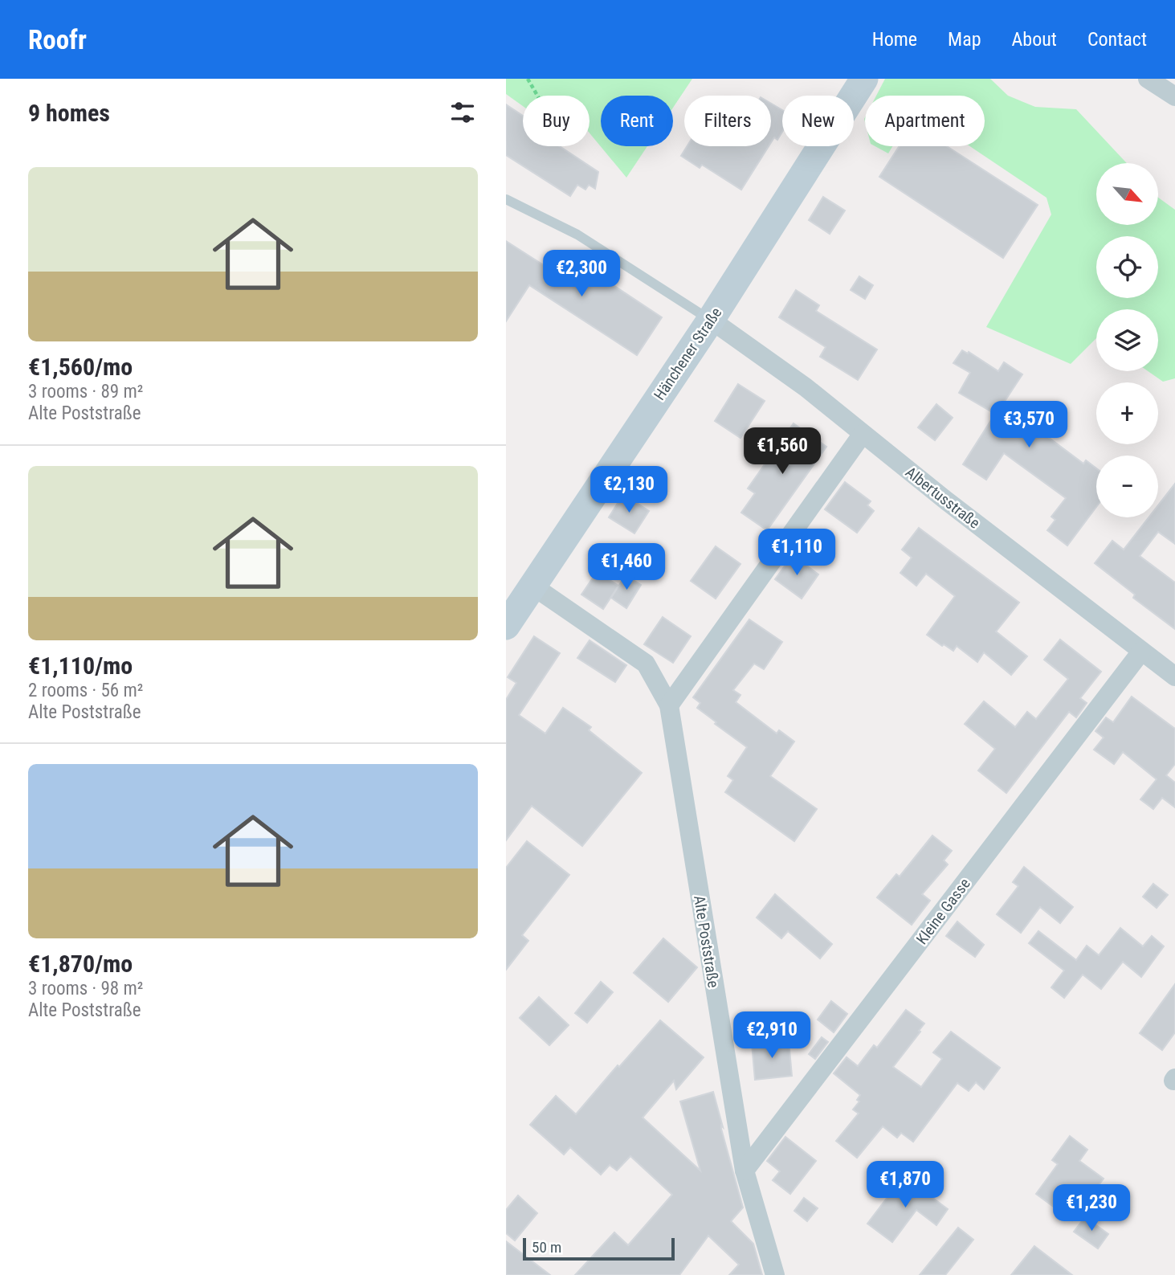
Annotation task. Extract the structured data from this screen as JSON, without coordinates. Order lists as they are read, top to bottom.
{
  "streets": {
    "street": [
      "Hänchener Straße",
      "Albertusstraße",
      "Kleine Gasse",
      "Alte Poststraße"
    ]
  },
  "crossings": [
    ["Hänchener Straße", "Albertusstraße"],
    ["Hänchener Straße", "Alte Poststraße"],
    ["Albertusstraße", "Kleine Gasse"],
    ["Kleine Gasse", "Alte Poststraße"]
  ],
  "scale_bar": "50 m",
  "north": "bottom right",
  "page": {
    "header": "Roofr",
    "nav": [
      "Home",
      "Map",
      "About",
      "Contact"
    ],
    "heading": "9 homes",
    "chip": [
      "Buy",
      "Rent",
      "Filters",
      "New",
      "Apartment"
    ],
    "list": [
      {
        "name": "€1,560/mo",
        "note": "3 rooms · 89 m² · Alte Poststraße"
      },
      {
        "name": "€1,110/mo",
        "note": "2 rooms · 56 m² · Alte Poststraße"
      },
      {
        "name": "€1,870/mo",
        "note": "3 rooms · 98 m² · Alte Poststraße"
      }
    ],
    "map_buttons": ["+", "−"],
    "price": [
      "€2,300",
      "€3,570",
      "€1,560",
      "€2,130",
      "€1,110",
      "€1,460",
      "€2,910",
      "€1,870",
      "€1,230"
    ],
    "scale": "50 m"
  }
}
